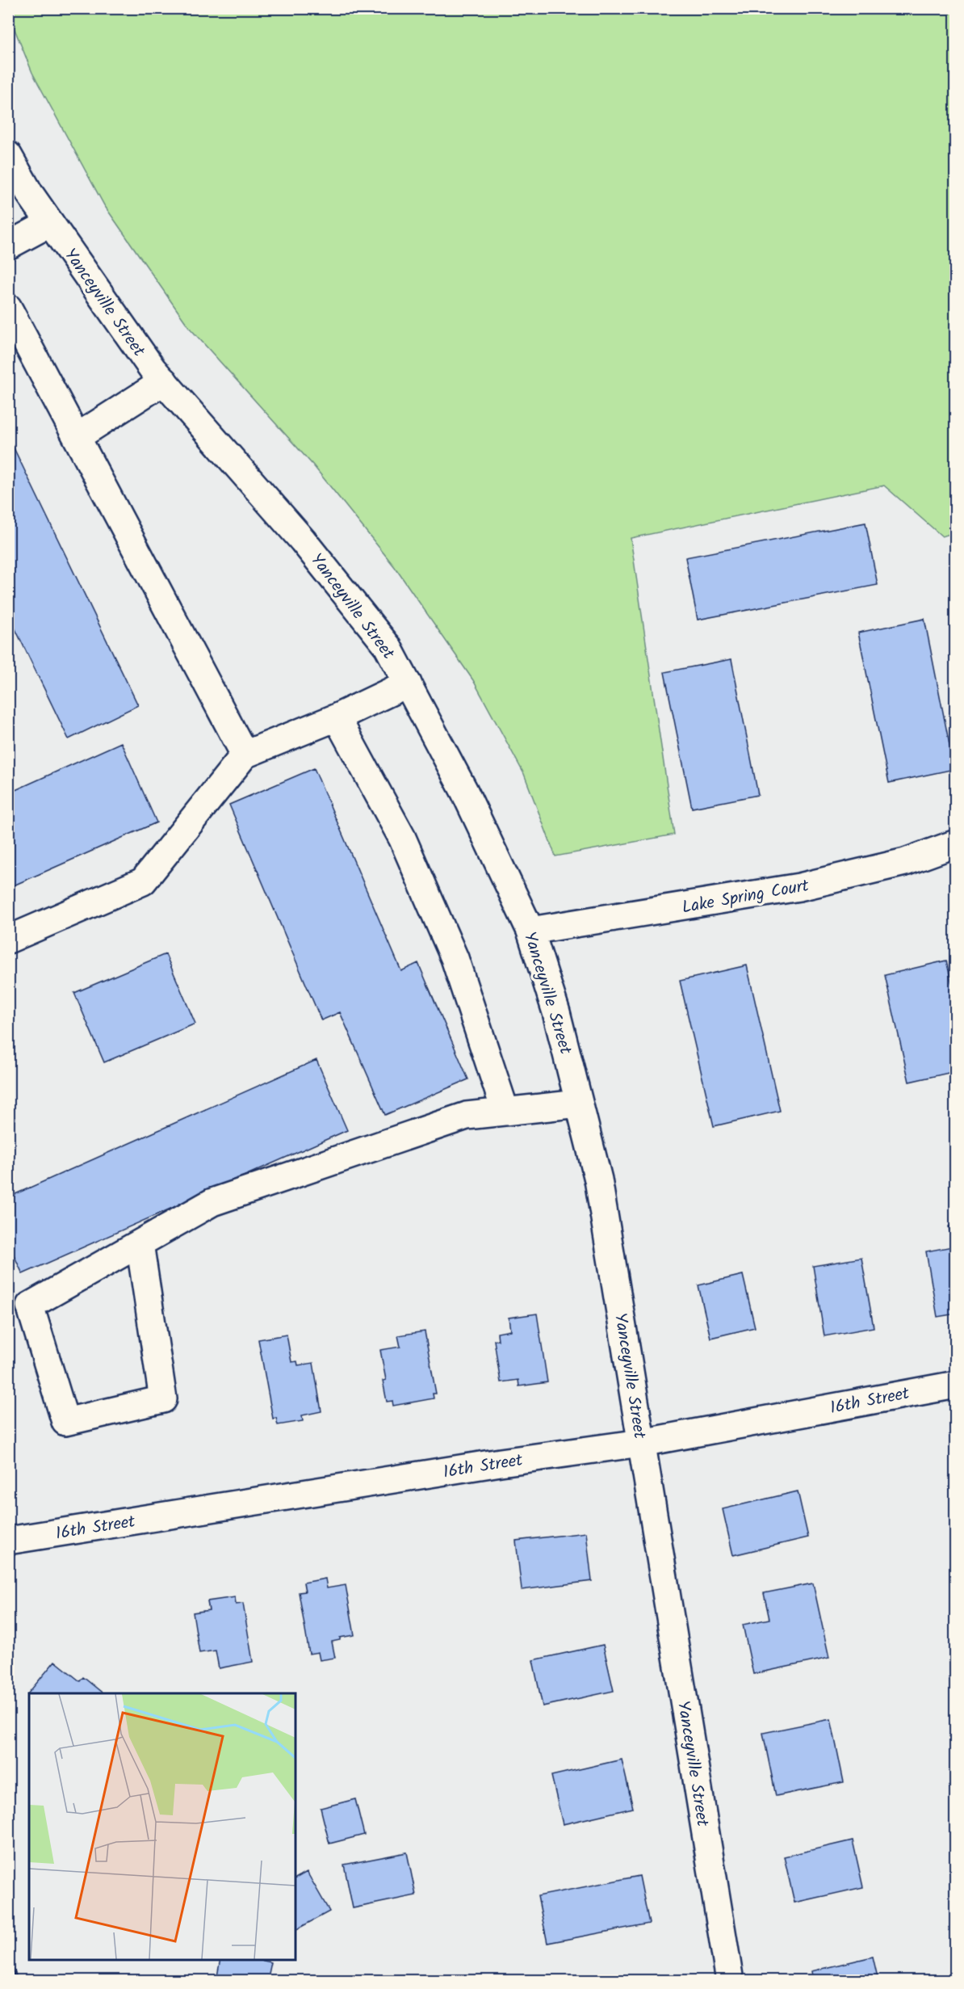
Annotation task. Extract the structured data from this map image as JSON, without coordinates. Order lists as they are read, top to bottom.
{
  "streets": {
    "main road": ["Yanceyville Street", "Lake Spring Court", "16th Street"]
  },
  "crossings": [
    ["Yanceyville Street", "Lake Spring Court"],
    ["Yanceyville Street", "16th Street"]
  ]
}
